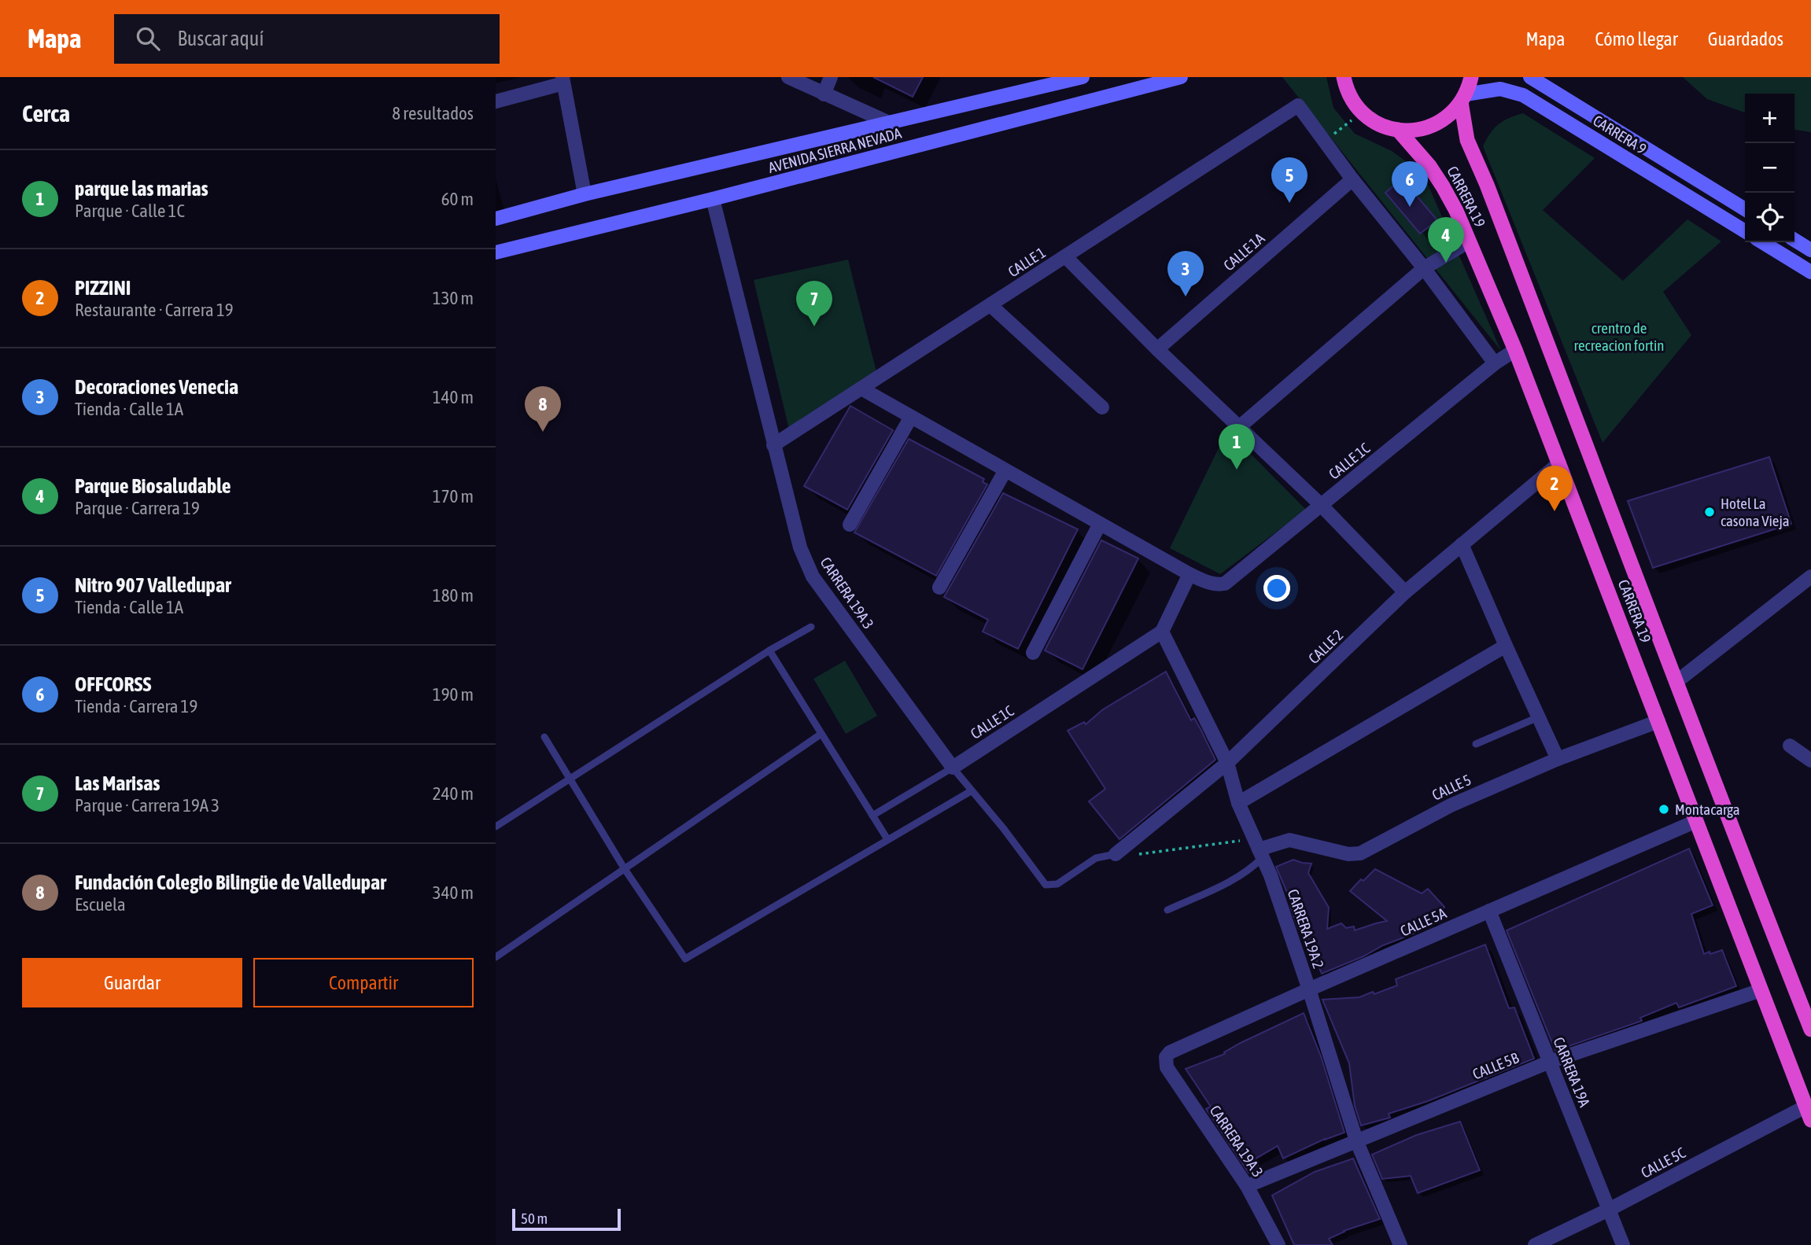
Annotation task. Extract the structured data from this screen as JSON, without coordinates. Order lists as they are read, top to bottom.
{
  "streets": {
    "highway": ["CARRERA 19"],
    "main road": ["CARRERA 9", "AVENIDA SIERRA NEVADA"],
    "street": [
      "CALLE 1A",
      "CALLE 1",
      "CALLE 1C",
      "CARRERA 19A 3",
      "CALLE 2",
      "CALLE 5",
      "CALLE 5A",
      "CARRERA 19A 2",
      "CALLE 5B",
      "CARRERA 19A",
      "CALLE 5C"
    ]
  },
  "crossings": [
    ["CARRERA 9", "CARRERA 19"],
    ["AVENIDA SIERRA NEVADA", "CARRERA 19A 3"],
    ["CARRERA 19", "CALLE 1C"],
    ["CARRERA 19", "CALLE 2"],
    ["CARRERA 19", "CALLE 5"],
    ["CARRERA 19", "CALLE 5A"],
    ["CARRERA 19", "CALLE 5B"],
    ["CARRERA 19", "CALLE 5C"],
    ["CALLE 1", "CARRERA 19A 3"],
    ["CALLE 1C", "CARRERA 19A 3"],
    ["CALLE 1C", "CARRERA 19A 2"],
    ["CARRERA 19A 3", "CALLE 2"],
    ["CARRERA 19A 3", "CALLE 5A"],
    ["CARRERA 19A 3", "CALLE 5B"],
    ["CALLE 2", "CARRERA 19A 2"],
    ["CALLE 5", "CARRERA 19A 2"],
    ["CALLE 5A", "CARRERA 19A 2"],
    ["CALLE 5A", "CARRERA 19A"],
    ["CARRERA 19A 2", "CALLE 5B"],
    ["CALLE 5B", "CARRERA 19A"],
    ["CARRERA 19A", "CALLE 5C"]
  ],
  "parks": ["crentro de recreacion fortin"],
  "places": ["Hotel La casona Vieja", "Montacarga"],
  "scale_bar": "50 m",
  "page": {
    "header": "Mapa",
    "search": "Buscar aquí",
    "nav": ["Mapa", "Cómo llegar", "Guardados"],
    "heading": ["Cerca", "8 resultados"],
    "map_buttons": ["+", "−"],
    "list": [
      {
        "mark": "1",
        "name": "parque las marias",
        "note": "Parque · Calle 1C",
        "value": "60 m"
      },
      {
        "mark": "2",
        "name": "PIZZINI",
        "note": "Restaurante · Carrera 19",
        "value": "130 m"
      },
      {
        "mark": "3",
        "name": "Decoraciones Venecia",
        "note": "Tienda · Calle 1A",
        "value": "140 m"
      },
      {
        "mark": "4",
        "name": "Parque Biosaludable",
        "note": "Parque · Carrera 19",
        "value": "170 m"
      },
      {
        "mark": "5",
        "name": "Nitro 907 Valledupar",
        "note": "Tienda · Calle 1A",
        "value": "180 m"
      },
      {
        "mark": "6",
        "name": "OFFCORSS",
        "note": "Tienda · Carrera 19",
        "value": "190 m"
      },
      {
        "mark": "7",
        "name": "Las Marisas",
        "note": "Parque · Carrera 19A 3",
        "value": "240 m"
      },
      {
        "mark": "8",
        "name": "Fundación Colegio Bilingüe de Valledupar",
        "note": "Escuela",
        "value": "340 m"
      }
    ],
    "pins": [
      "5",
      "6",
      "4",
      "3",
      "7",
      "8",
      "1",
      "2"
    ],
    "buttons": ["Guardar", "Compartir"],
    "scale": "50 m"
  }
}
